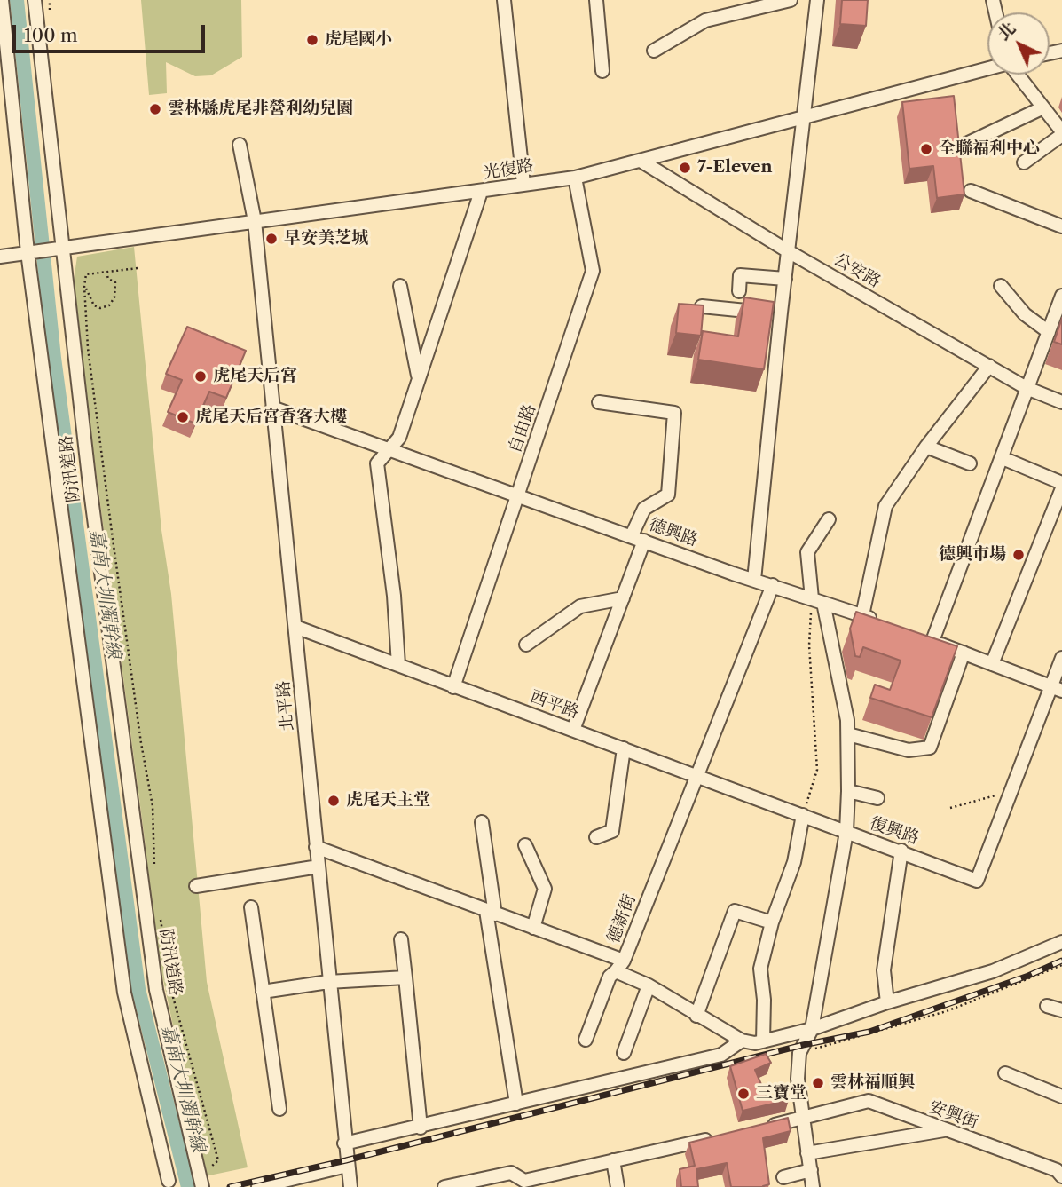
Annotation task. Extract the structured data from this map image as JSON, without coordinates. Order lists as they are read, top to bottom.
{
  "streets": {
    "street": [
      "光復路",
      "公安路",
      "自由路",
      "防汛道路",
      "德興路",
      "西平路",
      "北平路",
      "復興路",
      "德新街",
      "安興街"
    ]
  },
  "crossings": [
    ["光復路", "公安路"],
    ["光復路", "自由路"],
    ["光復路", "防汛道路"],
    ["光復路", "北平路"],
    ["自由路", "德興路"],
    ["自由路", "西平路"],
    ["德興路", "北平路"],
    ["德興路", "德新街"],
    ["西平路", "北平路"],
    ["西平路", "復興路"],
    ["西平路", "德新街"],
    ["北平路", "德新街"],
    ["復興路", "安興街"]
  ],
  "water": ["嘉南大圳濁幹線"],
  "places": [
    "虎尾國小",
    "雲林縣虎尾非營利幼兒園",
    "全聯福利中心",
    "7-Eleven",
    "早安美芝城",
    "虎尾天后宮",
    "虎尾天后宮香客大樓",
    "德興市場",
    "虎尾天主堂",
    "雲林福順興",
    "三寶堂"
  ],
  "scale_bar": "100 m",
  "north": "top left"
}
